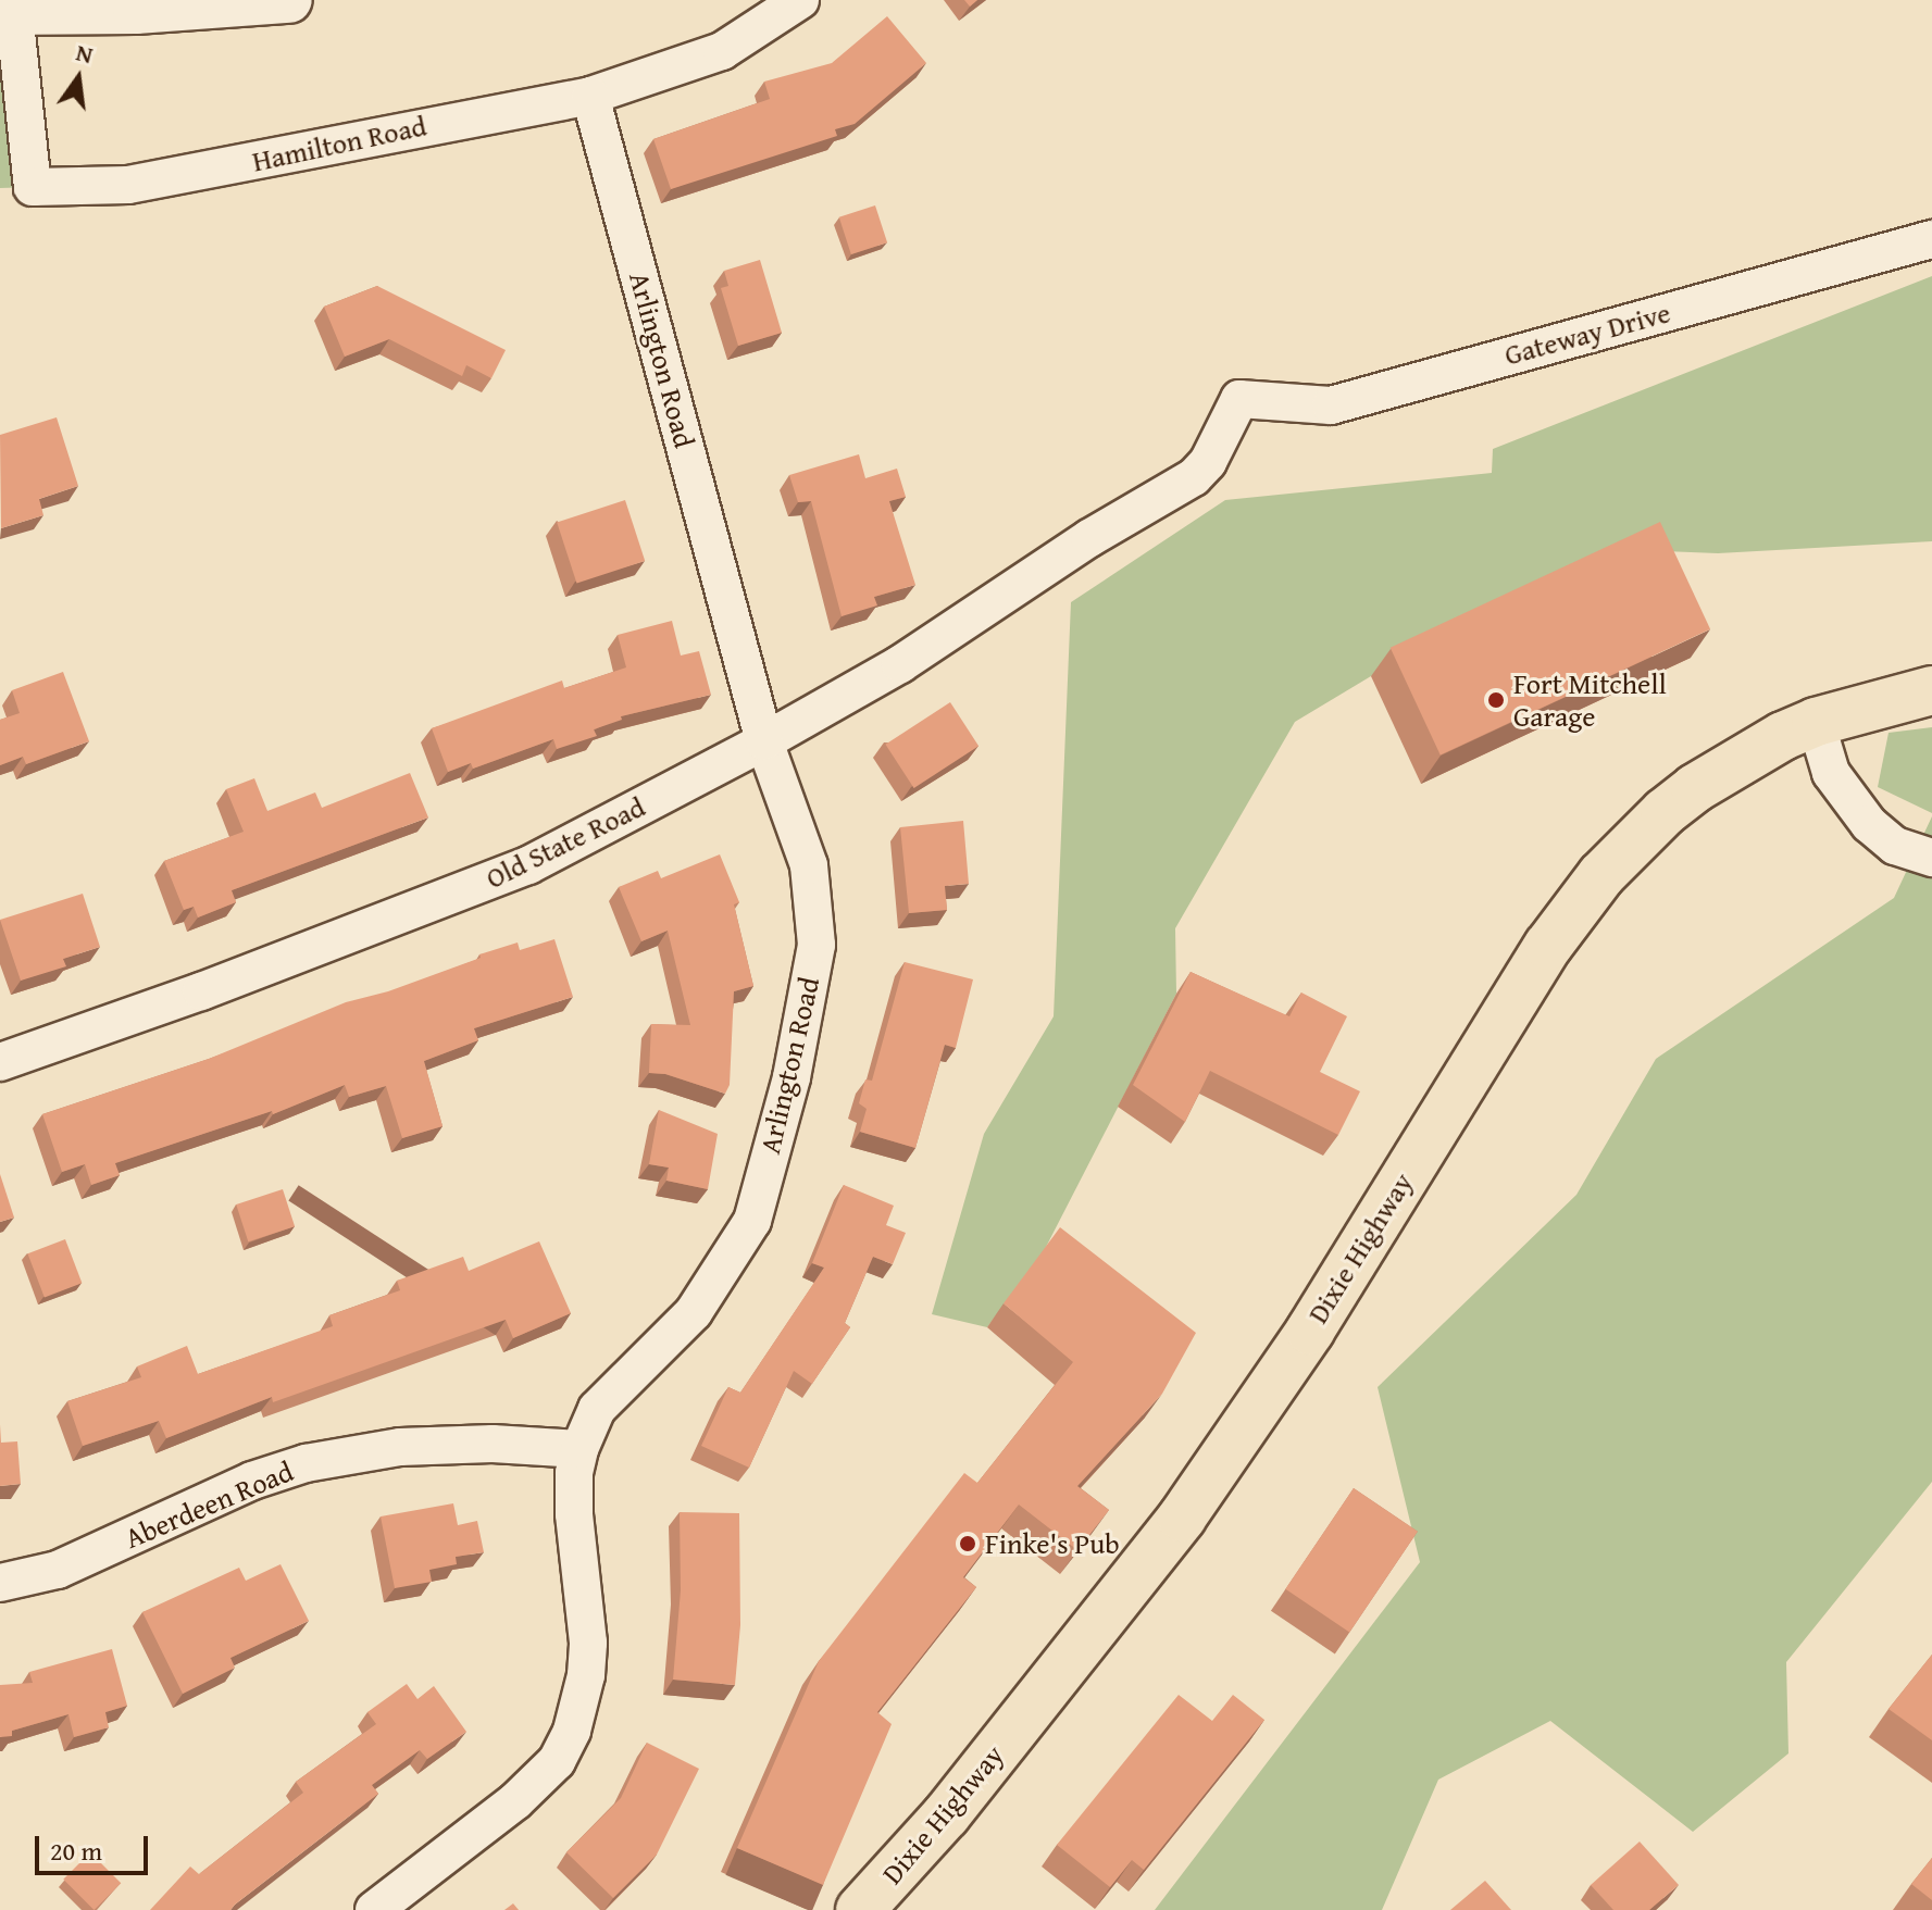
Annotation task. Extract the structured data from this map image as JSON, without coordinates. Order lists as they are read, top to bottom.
{
  "streets": {
    "main road": ["Dixie Highway"],
    "street": [
      "Hamilton Road",
      "Gateway Drive",
      "Arlington Road",
      "Old State Road",
      "Aberdeen Road"
    ]
  },
  "crossings": [
    ["Hamilton Road", "Arlington Road"],
    ["Gateway Drive", "Old State Road"],
    ["Arlington Road", "Old State Road"],
    ["Arlington Road", "Aberdeen Road"]
  ],
  "places": ["Fort Mitchell Garage", "Finke's Pub"],
  "scale_bar": "20 m",
  "north": "top"
}
